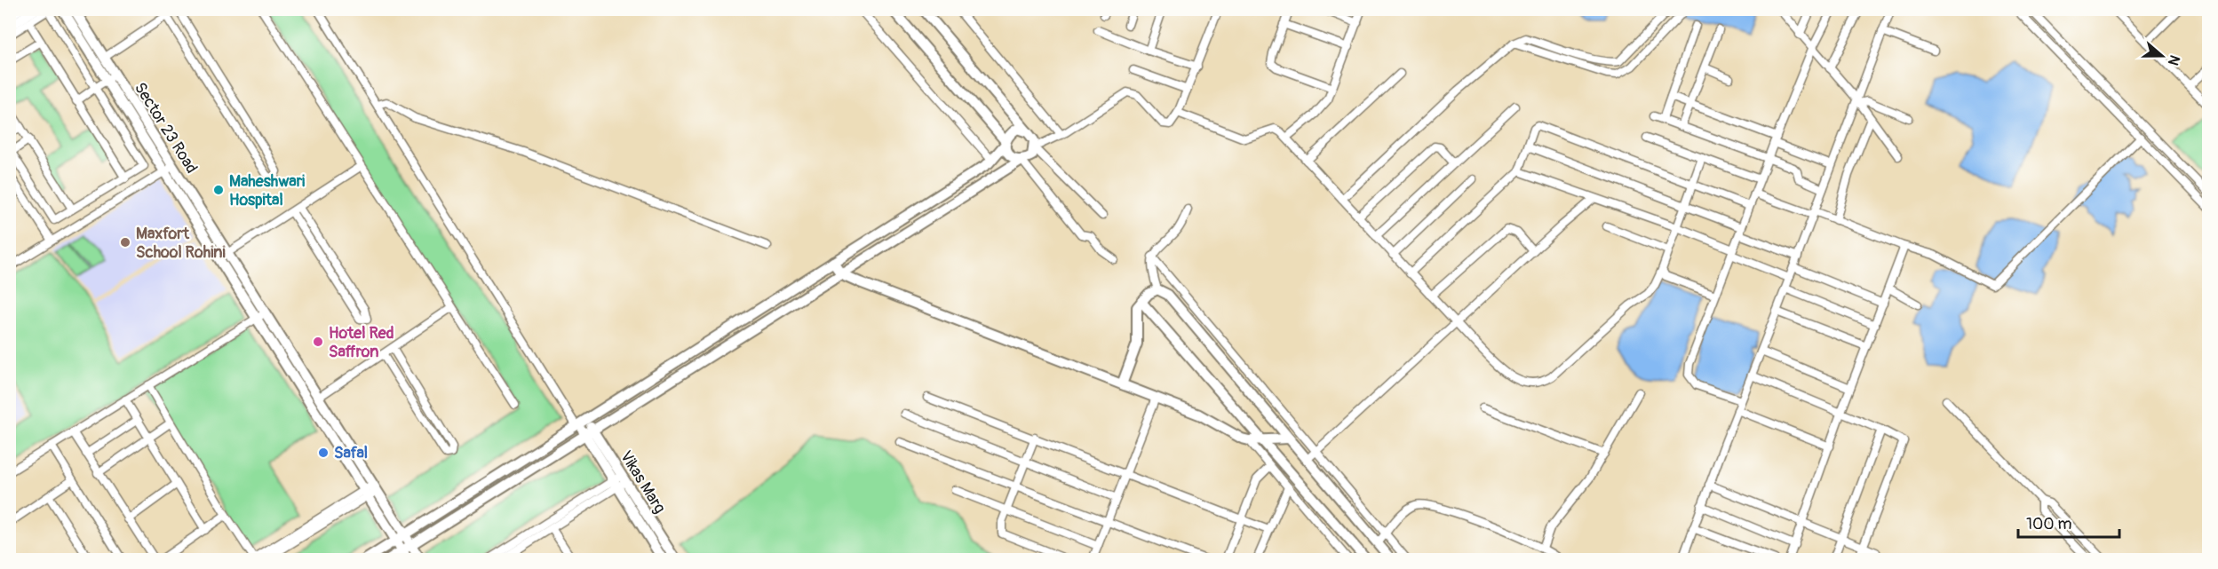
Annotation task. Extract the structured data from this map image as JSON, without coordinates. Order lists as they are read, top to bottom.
{
  "streets": {
    "street": ["Sector 23 Road", "Vikas Marg"]
  },
  "places": [
    "Maheshwari Hospital",
    "Maxfort School Rohini",
    "Hotel Red Saffron",
    "Safal"
  ],
  "scale_bar": "100 m",
  "north": "right"
}
